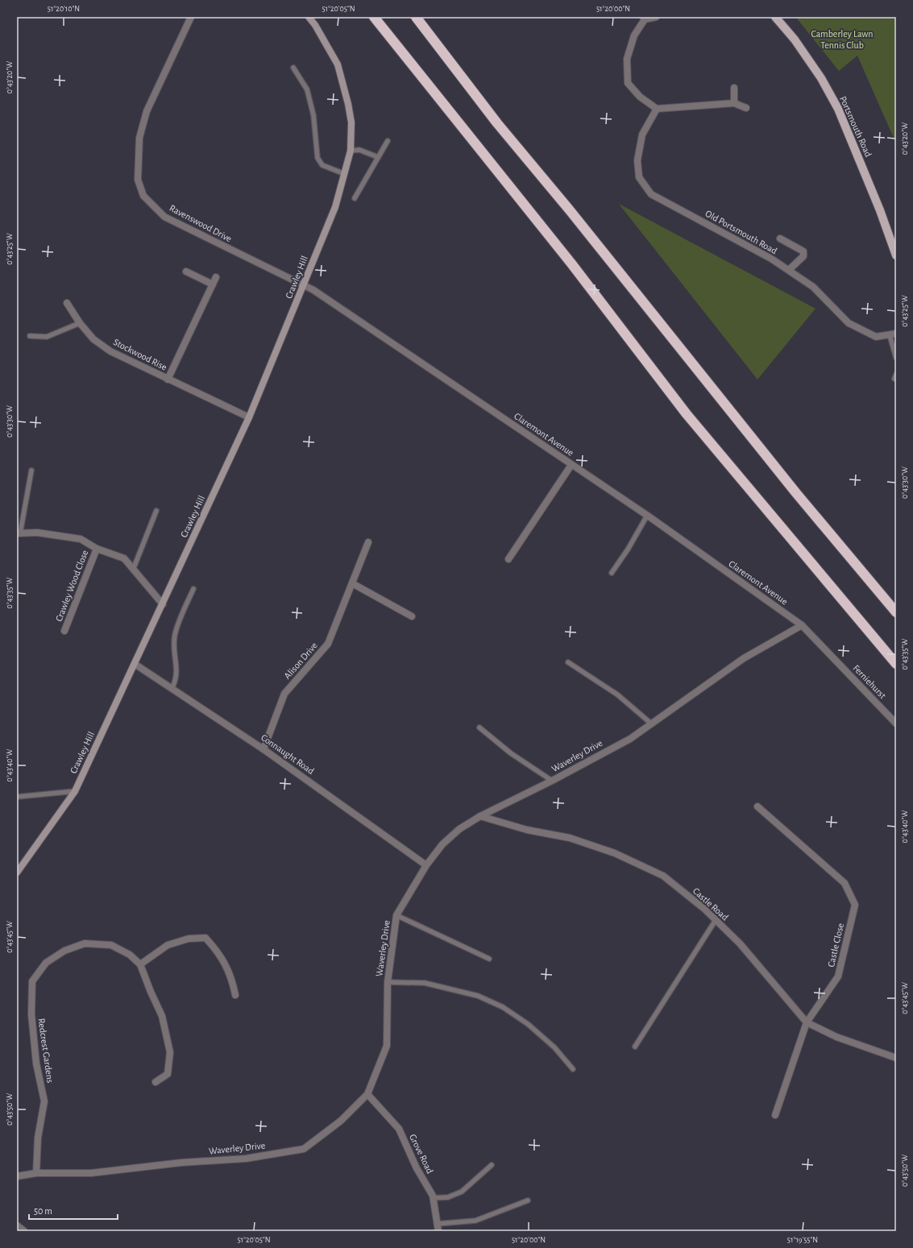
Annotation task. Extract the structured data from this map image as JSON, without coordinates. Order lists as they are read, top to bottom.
{
  "streets": {
    "main road": ["Portsmouth Road"],
    "street": [
      "Ravenswood Drive",
      "Old Portsmouth Road",
      "Crawley Hill",
      "Stockwood Rise",
      "Claremont Avenue",
      "Crawley Wood Close",
      "Alison Drive",
      "Ferniehurst",
      "Connaught Road",
      "Waverley Drive",
      "Castle Road",
      "Castle Close",
      "Redcrest Gardens",
      "Grove Road"
    ]
  },
  "crossings": [
    ["Ravenswood Drive", "Crawley Hill"],
    ["Ravenswood Drive", "Claremont Avenue"],
    ["Crawley Hill", "Stockwood Rise"],
    ["Crawley Hill", "Claremont Avenue"],
    ["Crawley Hill", "Crawley Wood Close"],
    ["Crawley Hill", "Connaught Road"],
    ["Claremont Avenue", "Ferniehurst"],
    ["Claremont Avenue", "Waverley Drive"],
    ["Alison Drive", "Connaught Road"],
    ["Ferniehurst", "Waverley Drive"],
    ["Connaught Road", "Waverley Drive"],
    ["Waverley Drive", "Castle Road"],
    ["Waverley Drive", "Redcrest Gardens"],
    ["Waverley Drive", "Grove Road"],
    ["Castle Road", "Castle Close"]
  ],
  "parks": ["Camberley Lawn Tennis Club"],
  "scale_bar": "50 m",
  "coordinates": [
    "51°20'10\"N",
    "51°20'05\"N",
    "51°20'00\"N",
    "0°43'20\"W",
    "0°43'25\"W",
    "0°43'30\"W",
    "0°43'35\"W",
    "0°43'40\"W",
    "0°43'45\"W",
    "0°43'50\"W",
    "51°19'55\"N"
  ]
}
